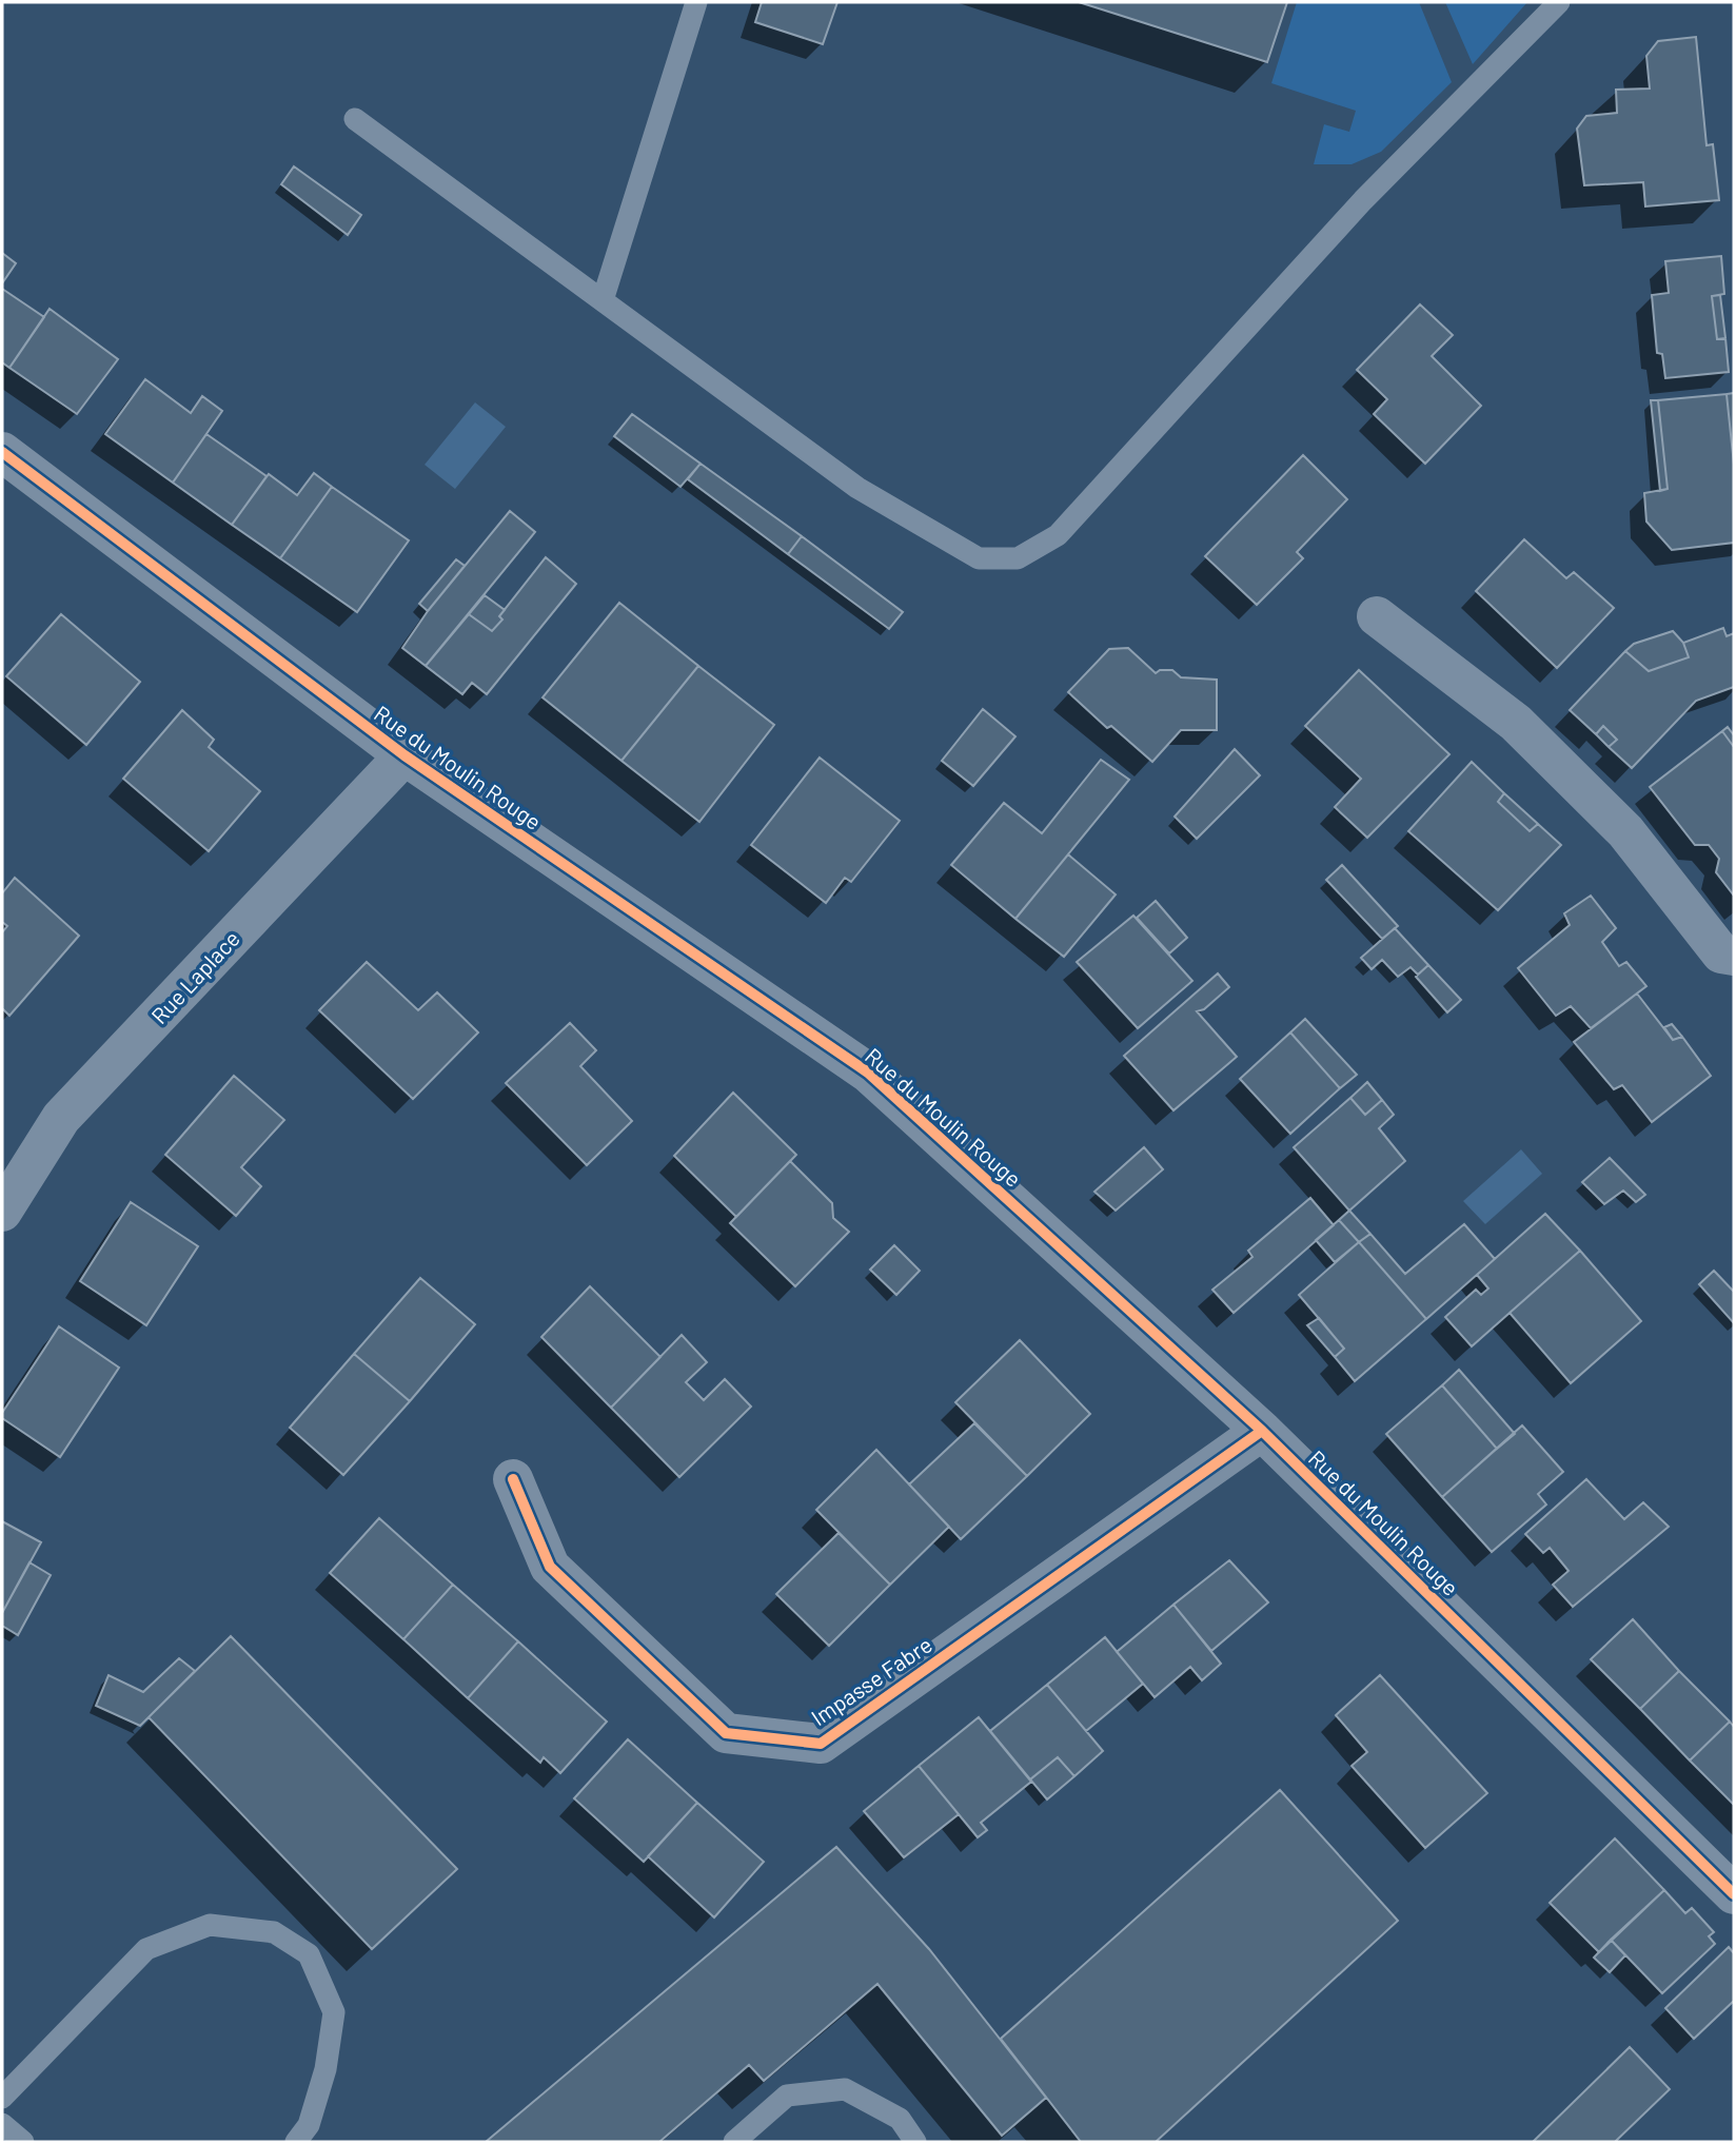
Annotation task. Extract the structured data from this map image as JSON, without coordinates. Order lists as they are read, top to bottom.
{
  "streets": {
    "street": ["Rue du Moulin Rouge", "Rue Laplace", "Impasse Fabre"]
  },
  "crossings": [
    ["Rue du Moulin Rouge", "Rue Laplace"],
    ["Rue du Moulin Rouge", "Impasse Fabre"]
  ]
}
